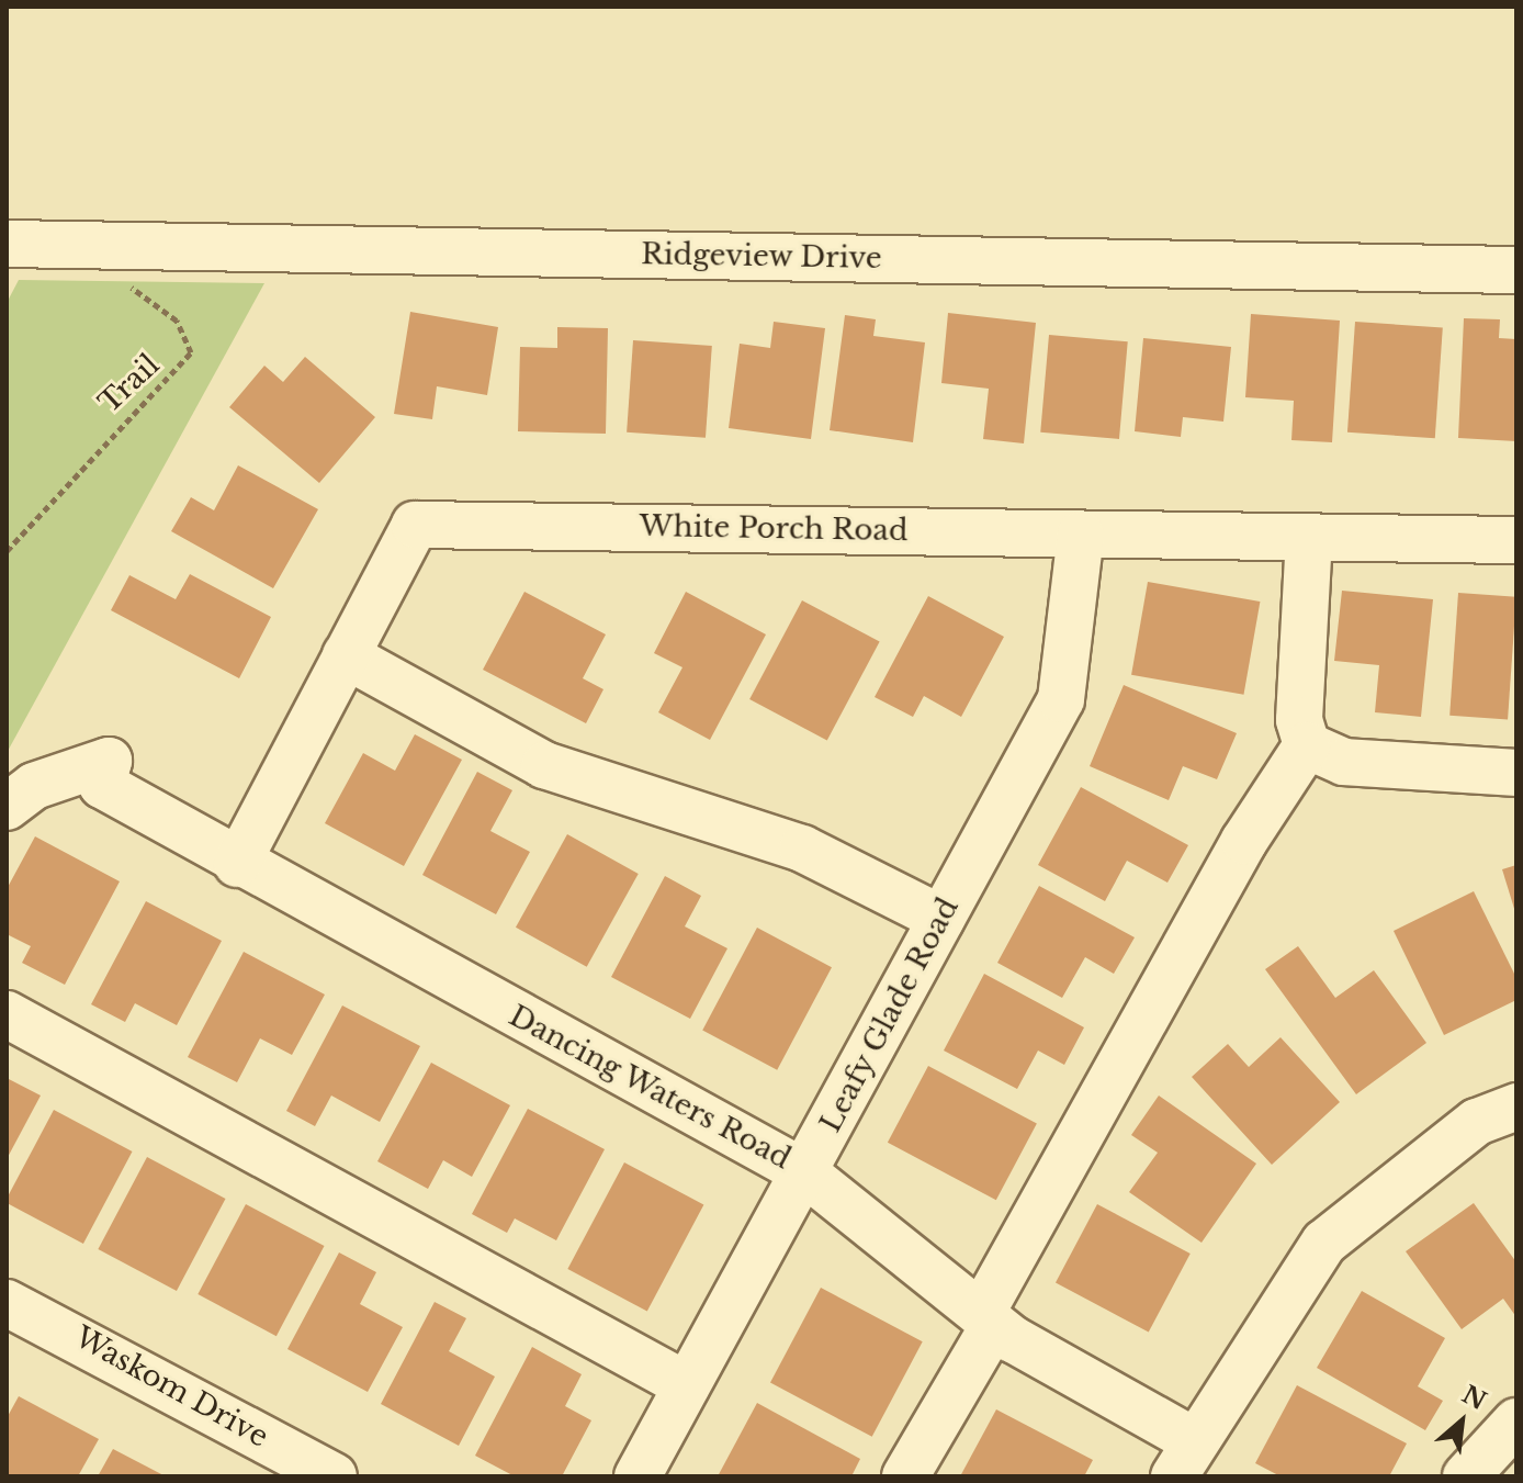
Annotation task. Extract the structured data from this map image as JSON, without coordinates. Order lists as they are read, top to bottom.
{
  "streets": {
    "street": [
      "Ridgeview Drive",
      "White Porch Road",
      "Leafy Glade Road",
      "Dancing Waters Road",
      "Waskom Drive"
    ],
    "path": ["Trail"]
  },
  "crossings": [
    ["Ridgeview Drive", "Trail"],
    ["White Porch Road", "Leafy Glade Road"],
    ["White Porch Road", "Dancing Waters Road"],
    ["Leafy Glade Road", "Dancing Waters Road"]
  ],
  "north": "top right"
}
